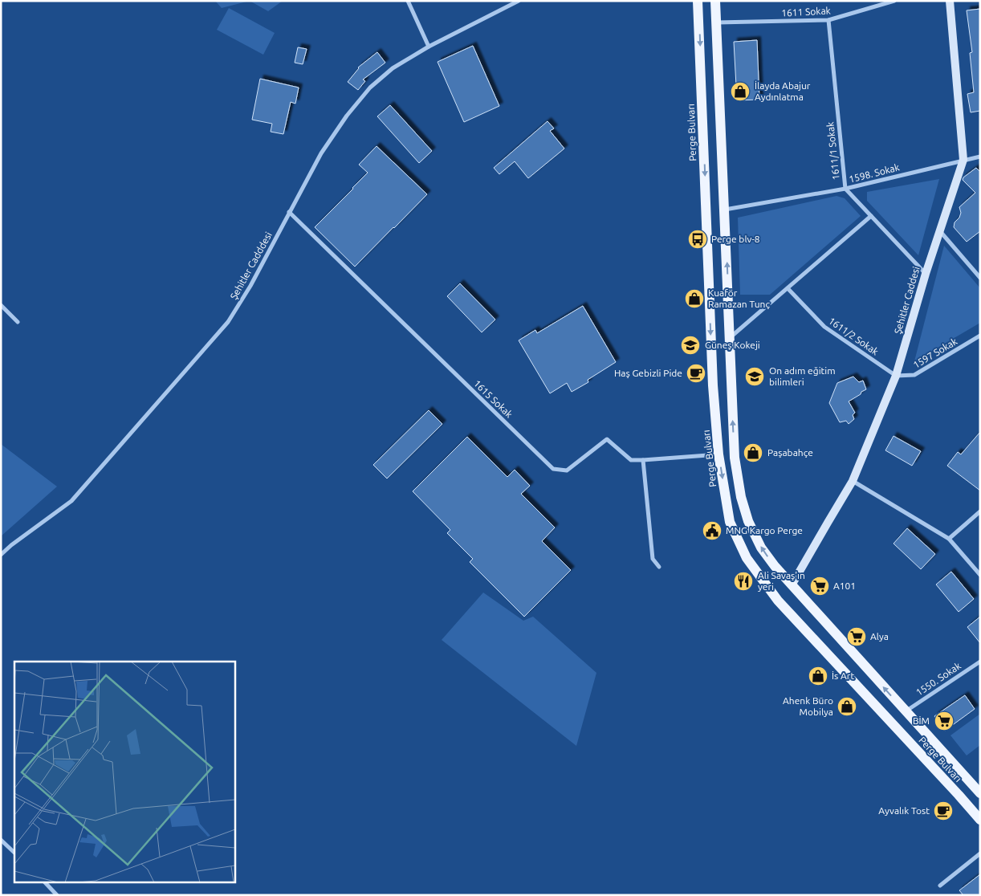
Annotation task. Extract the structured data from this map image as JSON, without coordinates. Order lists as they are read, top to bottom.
{
  "streets": {
    "main road": ["Perge Bulvarı"],
    "street": [
      "1611 Sokak",
      "1611/1 Sokak",
      "1598. Sokak",
      "Şehitler Cadddesi",
      "Şehitler Caddesi",
      "1611/2 Sokak",
      "1597 Sokak",
      "1615 Sokak",
      "1550. Sokak"
    ]
  },
  "crossings": [
    ["1611 Sokak", "Perge Bulvarı"],
    ["1611 Sokak", "1611/1 Sokak"],
    ["Perge Bulvarı", "1598. Sokak"],
    ["Perge Bulvarı", "Şehitler Caddesi"],
    ["Perge Bulvarı", "1615 Sokak"],
    ["Perge Bulvarı", "1550. Sokak"],
    ["1611/1 Sokak", "1598. Sokak"],
    ["1611/1 Sokak", "Şehitler Caddesi"],
    ["1598. Sokak", "Şehitler Caddesi"],
    ["Şehitler Cadddesi", "1615 Sokak"],
    ["Şehitler Caddesi", "1611/2 Sokak"],
    ["Şehitler Caddesi", "1597 Sokak"],
    ["1611/2 Sokak", "1597 Sokak"]
  ],
  "places": {
    "shop": [
      "İlayda Abajur Aydınlatma",
      "Kuaför Ramazan Tunç",
      "Paşabahçe",
      "İs Art",
      "Ahenk Büro Mobilya"
    ],
    "bus stop": ["Perge blv-8"],
    "school or university": ["Güneş Kokeji", "On adım eğitim bilimleri"],
    "cafe": ["Haş Gebizli Pide", "Ayvalık Tost"],
    "public building": ["MNG Kargo Perge"],
    "restaurant": ["Ali Savaş'ın yeri"],
    "supermarket": ["A101", "Alya", "BİM"]
  }
}
